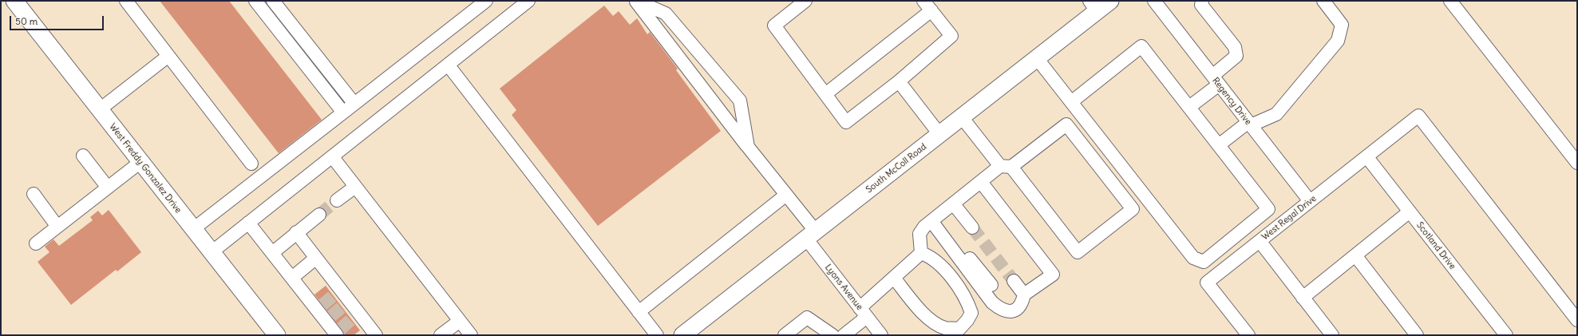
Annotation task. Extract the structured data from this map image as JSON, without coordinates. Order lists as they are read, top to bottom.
{
  "streets": {
    "main road": ["West Freddy Gonzalez Drive", "South McColl Road"],
    "street": [
      "Regency Drive",
      "West Regal Drive",
      "Scotland Drive",
      "Lyons Avenue"
    ]
  },
  "crossings": [
    ["Regency Drive", "West Regal Drive"],
    ["South McColl Road", "Lyons Avenue"],
    ["West Regal Drive", "Scotland Drive"]
  ],
  "scale_bar": "50 m"
}
